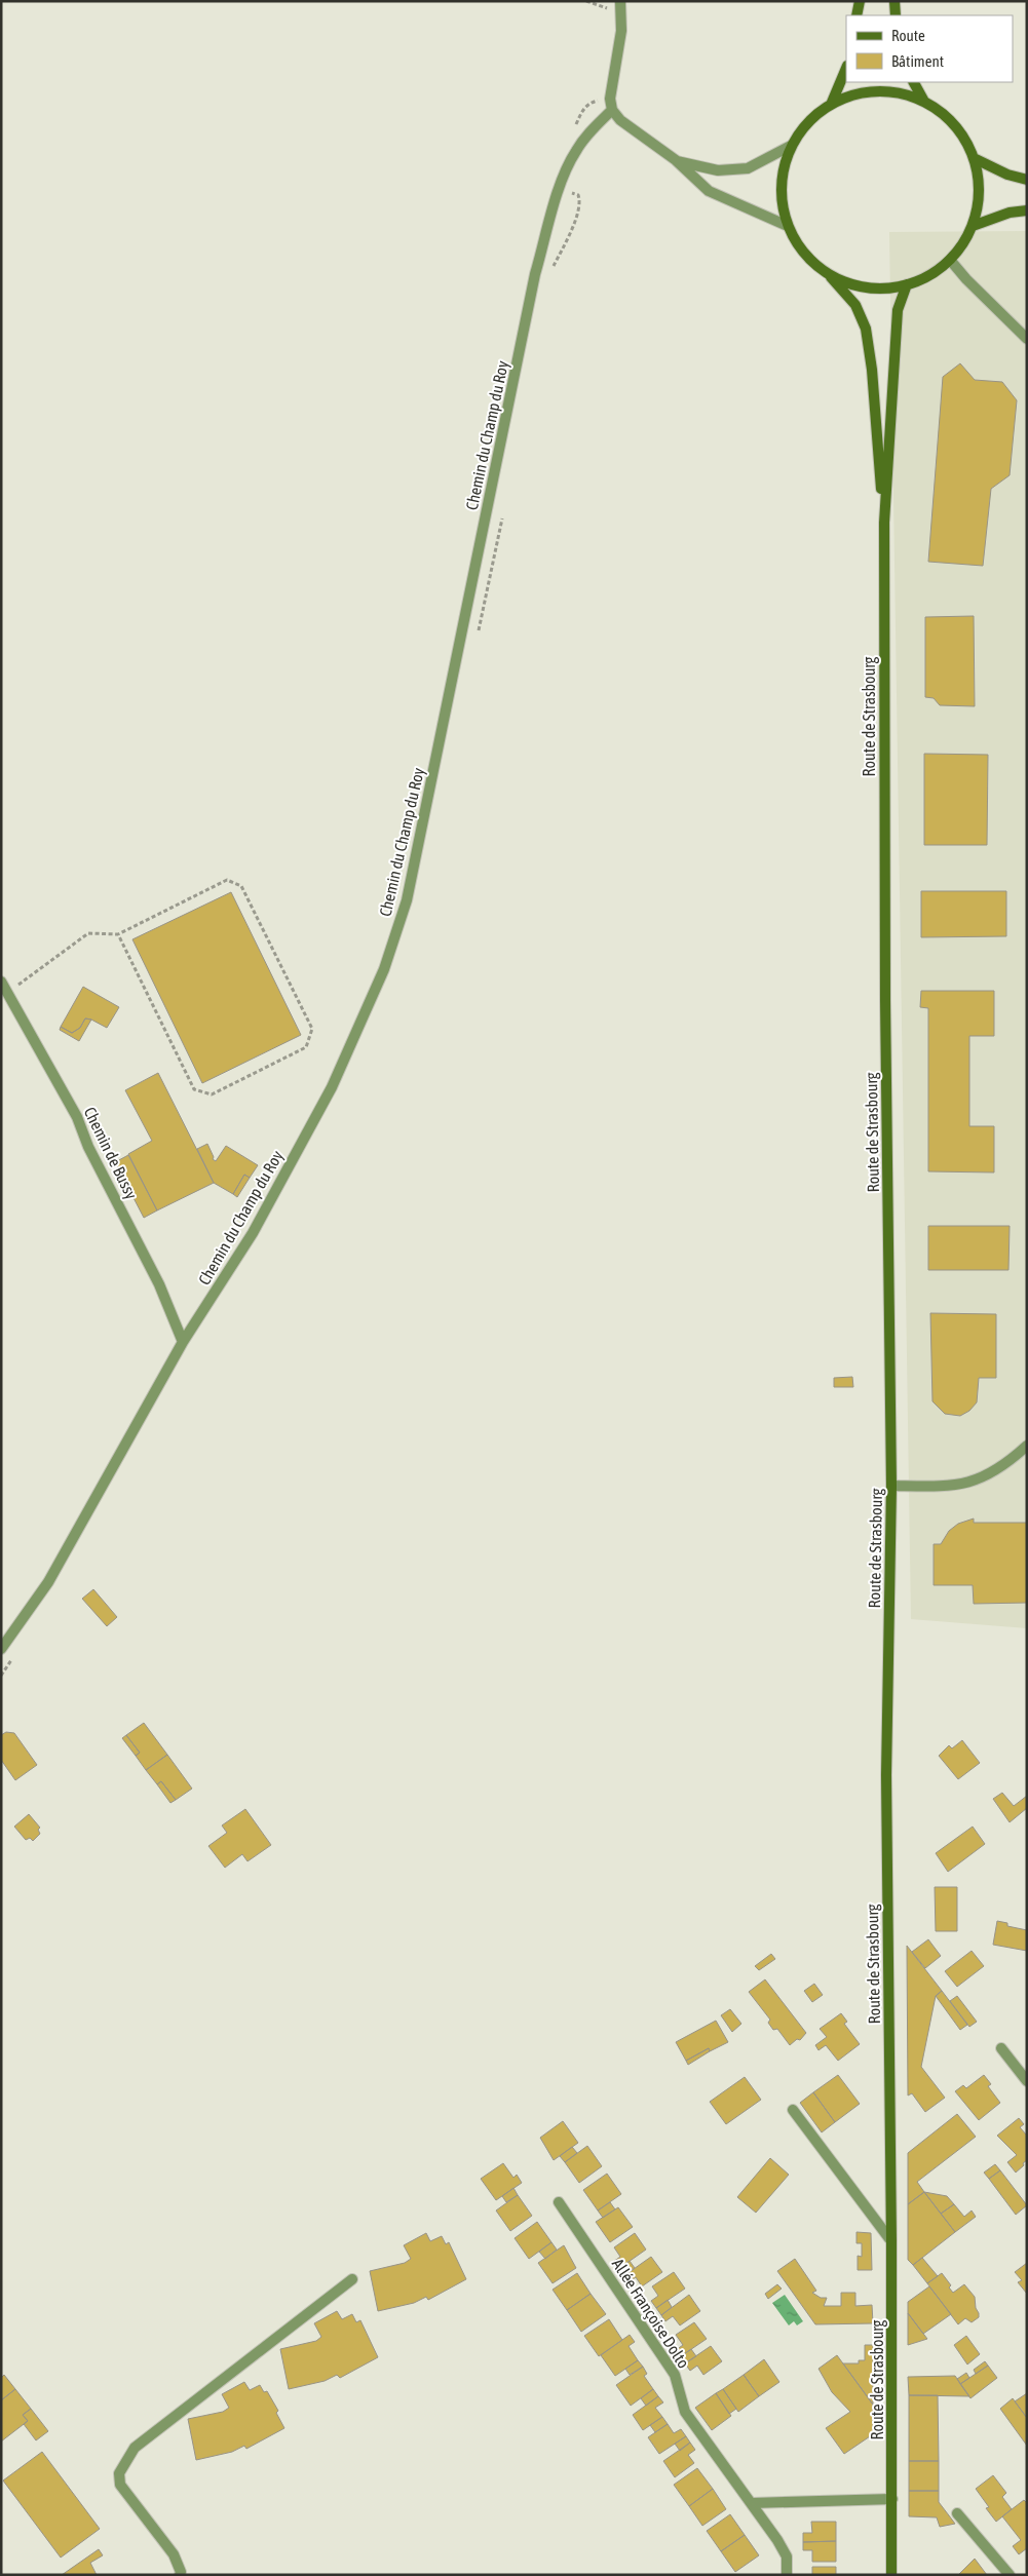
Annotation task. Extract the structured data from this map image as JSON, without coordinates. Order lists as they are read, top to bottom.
{
  "streets": {
    "main road": ["Route de Strasbourg"],
    "street": ["Chemin du Champ du Roy", "Chemin de Bussy", "Allée Françoise Dolto"]
  },
  "crossings": [
    ["Chemin du Champ du Roy", "Chemin de Bussy"]
  ],
  "legend": ["Route", "Bâtiment"]
}
